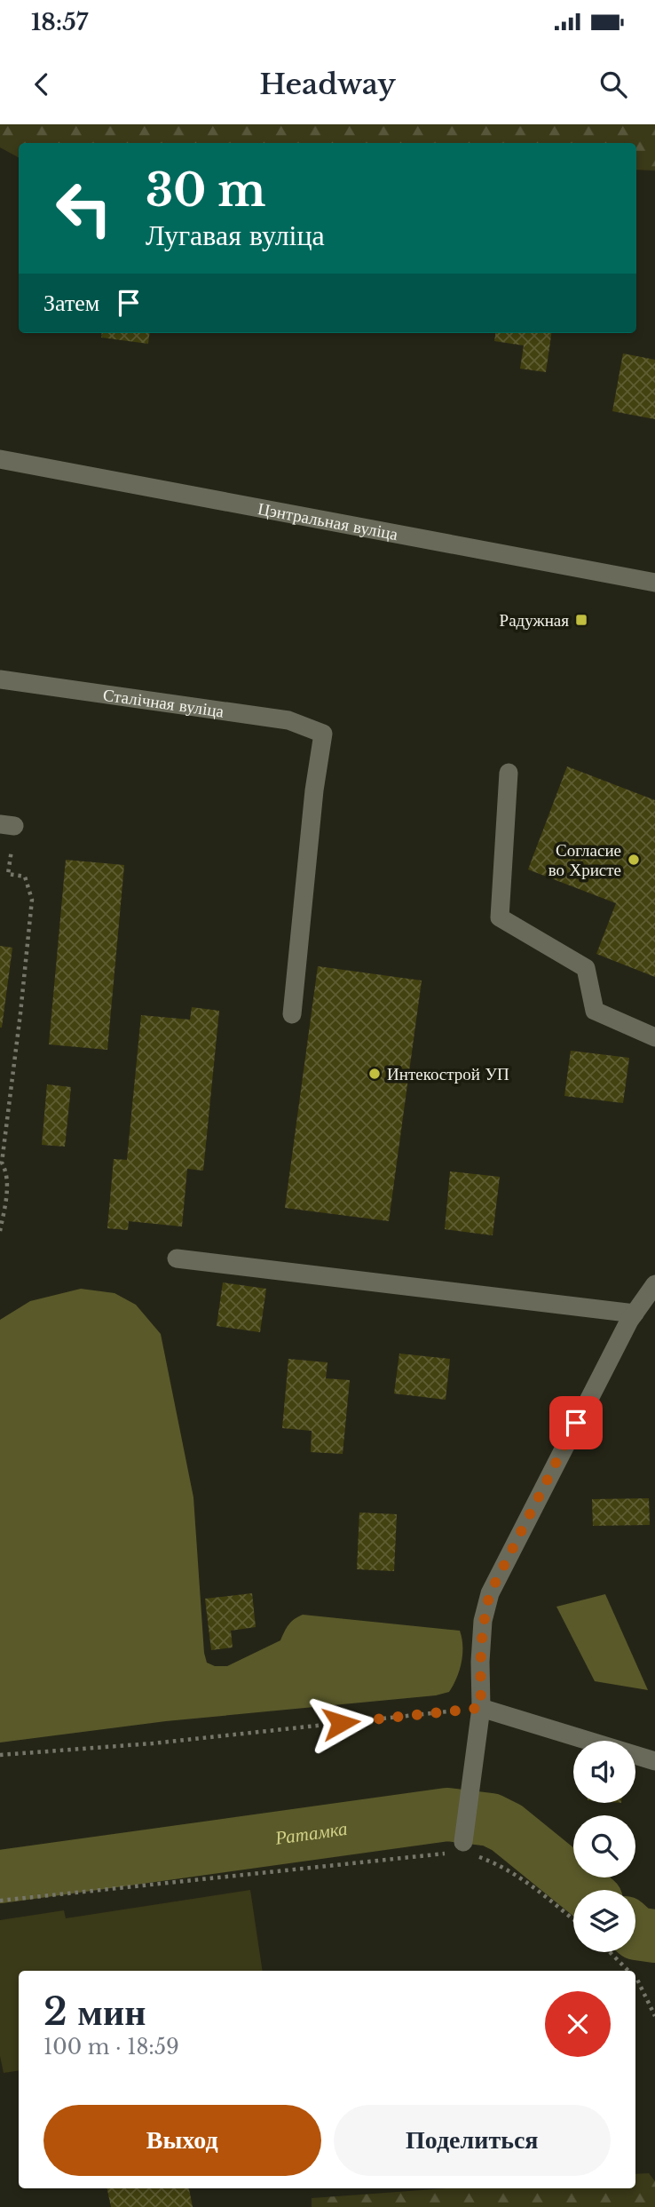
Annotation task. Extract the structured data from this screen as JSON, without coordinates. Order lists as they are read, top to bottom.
{
  "streets": {
    "street": ["Цэнтральная вуліца", "Сталічная вуліца"]
  },
  "water": ["Ратамка"],
  "places": {
    "transit": ["Радужная"],
    "other": ["Согласие во Христе", "Интекострой УП"]
  },
  "page": {
    "status": "18:57",
    "header": "Headway",
    "turn": ["30 m", "Лугавая вуліца"],
    "then": "Затем",
    "heading": ["2 мин", "100 m · 18:59"],
    "buttons": ["Выход", "Поделиться"]
  }
}
